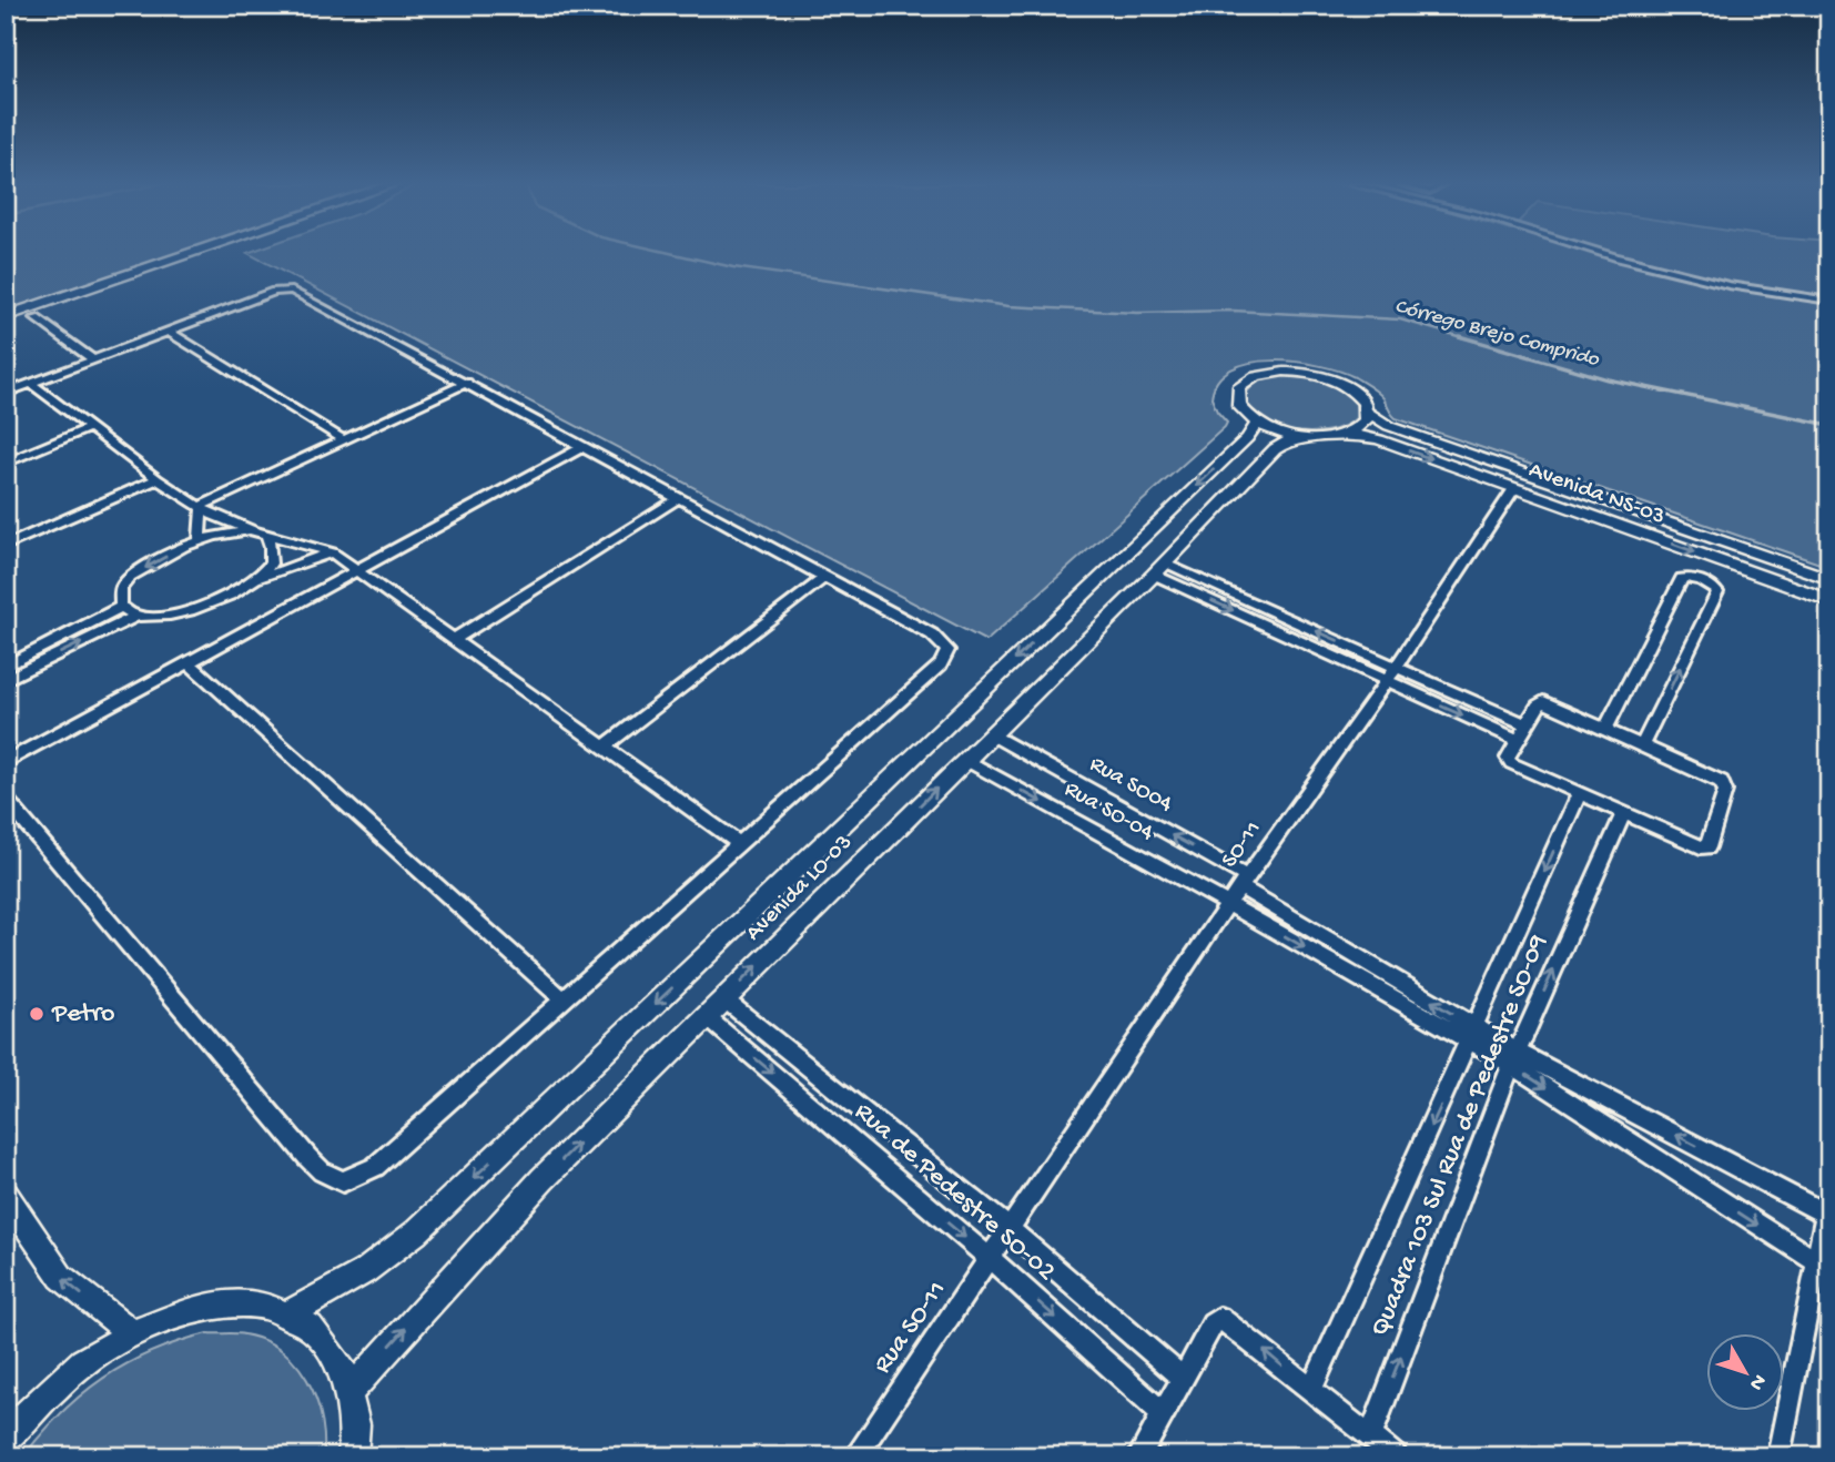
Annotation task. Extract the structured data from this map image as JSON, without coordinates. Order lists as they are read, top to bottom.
{
  "streets": {
    "street": [
      "Avenida NS-03",
      "Rua SO04",
      "Rua SO-04",
      "SO-11",
      "Avenida LO-03",
      "Quadra 103 Sul Rua de Pedestre SO-09",
      "Rua de Pedestre SO-02",
      "Rua SO-11"
    ]
  },
  "crossings": [
    ["Avenida NS-03", "SO-11"],
    ["Avenida NS-03", "Avenida LO-03"],
    ["Rua SO04", "Rua SO-04"],
    ["Rua SO04", "SO-11"],
    ["Rua SO04", "Avenida LO-03"],
    ["Rua SO04", "Quadra 103 Sul Rua de Pedestre SO-09"],
    ["Rua SO-04", "SO-11"],
    ["Rua SO-04", "Avenida LO-03"],
    ["Rua SO-04", "Quadra 103 Sul Rua de Pedestre SO-09"],
    ["SO-11", "Rua de Pedestre SO-02"],
    ["SO-11", "Rua SO-11"],
    ["Avenida LO-03", "Rua de Pedestre SO-02"],
    ["Rua de Pedestre SO-02", "Rua SO-11"]
  ],
  "one_way": ["Rua SO04", "Rua SO-04"],
  "water": ["Córrego Brejo Comprido"],
  "places": ["Petro"],
  "north": "bottom right"
}
